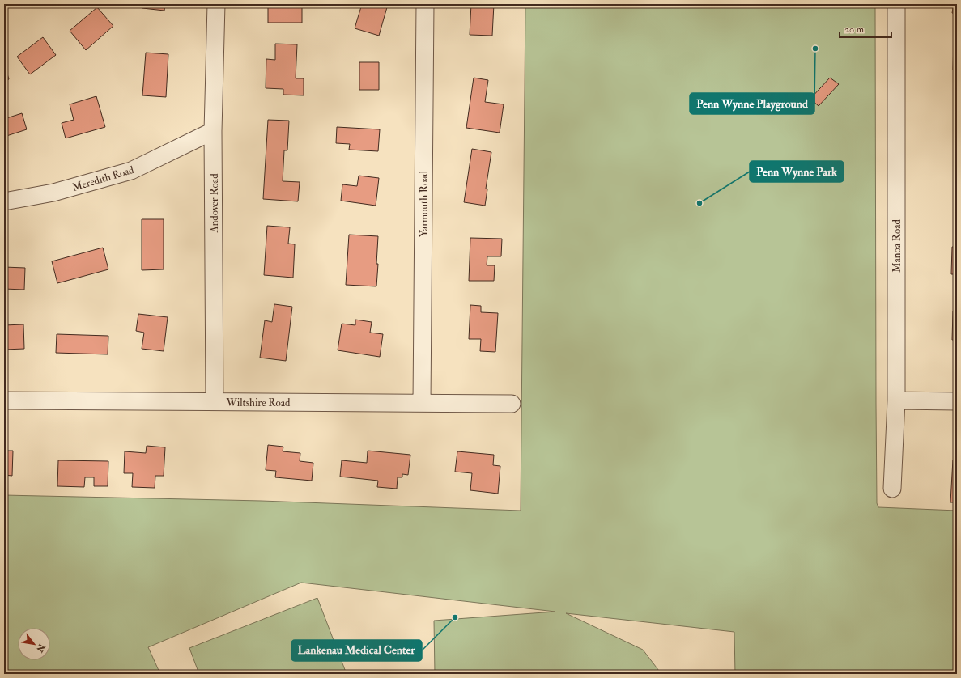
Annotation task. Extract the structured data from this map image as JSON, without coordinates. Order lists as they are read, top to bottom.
{
  "streets": {
    "street": [
      "Meredith Road",
      "Andover Road",
      "Yarmouth Road",
      "Manoa Road",
      "Wiltshire Road"
    ]
  },
  "crossings": [
    ["Meredith Road", "Andover Road"],
    ["Andover Road", "Wiltshire Road"],
    ["Yarmouth Road", "Wiltshire Road"]
  ],
  "places": ["Penn Wynne Playground", "Penn Wynne Park", "Lankenau Medical Center"],
  "scale_bar": "20 m",
  "north": "bottom right"
}
